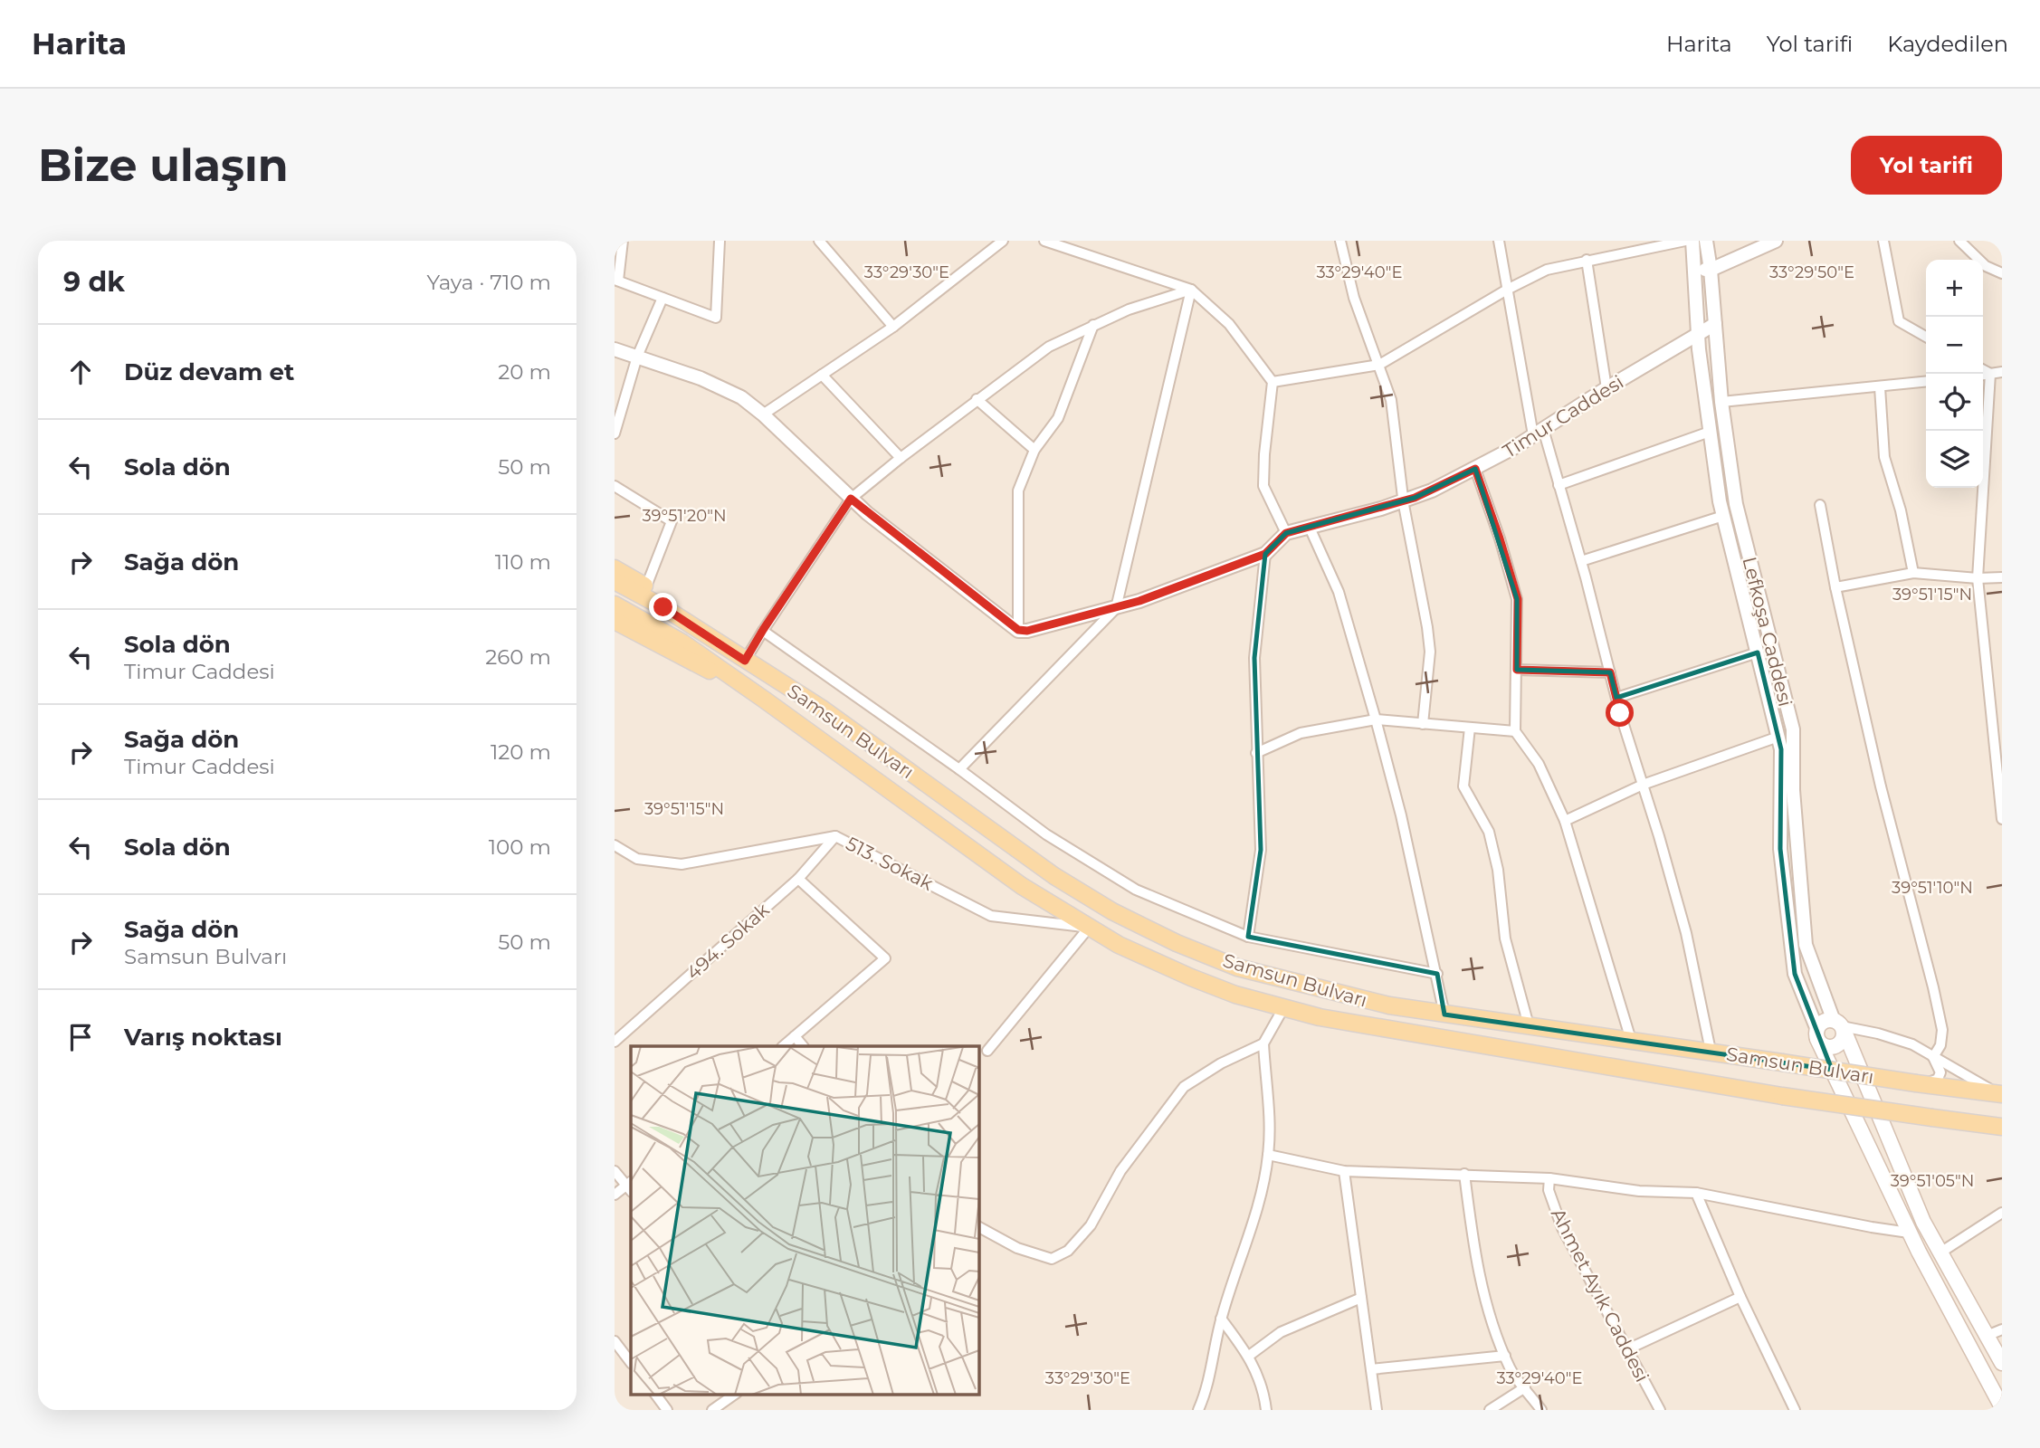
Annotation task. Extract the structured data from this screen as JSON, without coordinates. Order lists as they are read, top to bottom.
{
  "streets": {
    "main road": ["Samsun Bulvarı"],
    "street": [
      "Timur Caddesi",
      "Lefkoşa Caddesi",
      "513. Sokak",
      "494. Sokak",
      "Ahmet Ayık Caddesi"
    ]
  },
  "crossings": [
    ["Timur Caddesi", "Lefkoşa Caddesi"],
    ["513. Sokak", "494. Sokak"]
  ],
  "page": {
    "header": "Harita",
    "nav": ["Harita", "Yol tarifi", "Kaydedilen"],
    "buttons": "Yol tarifi",
    "title": "Bize ulaşın",
    "heading": ["9 dk", "Yaya · 710 m"],
    "map_buttons": ["+", "−"],
    "list": [
      ["Düz devam et", "20 m"],
      ["Sola dön", "50 m"],
      ["Sağa dön", "110 m"],
      ["Sola dön", "Timur Caddesi", "260 m"],
      ["Sağa dön", "Timur Caddesi", "120 m"],
      ["Sola dön", "100 m"],
      ["Sağa dön", "Samsun Bulvarı", "50 m"],
      "Varış noktası"
    ]
  },
  "coordinates": [
    "33°29'30\"E",
    "33°29'40\"E",
    "33°29'50\"E",
    "39°51'20\"N",
    "39°51'15\"N",
    "39°51'10\"N",
    "39°51'05\"N"
  ]
}
